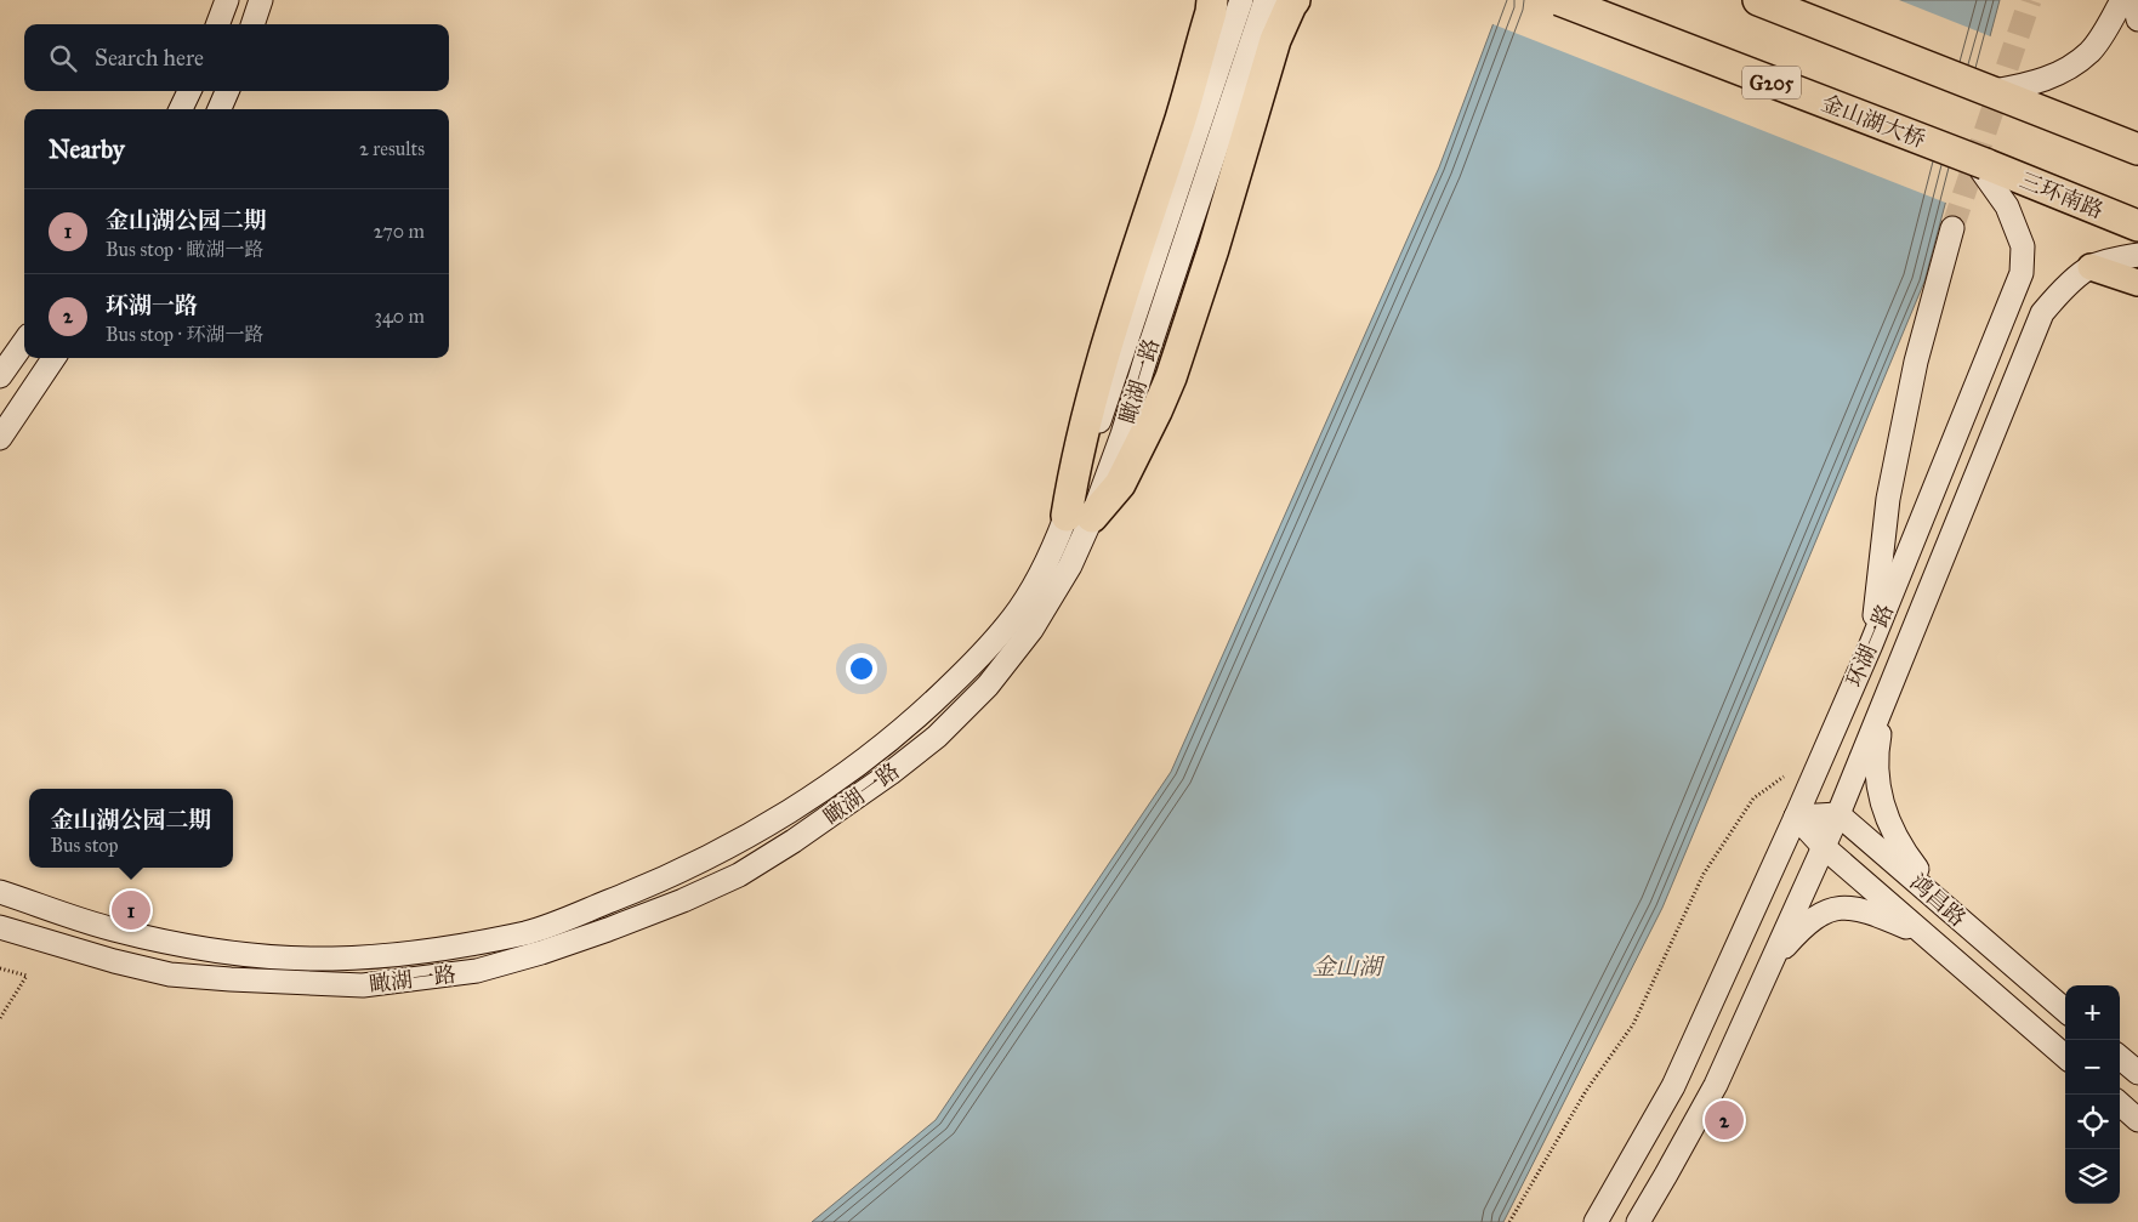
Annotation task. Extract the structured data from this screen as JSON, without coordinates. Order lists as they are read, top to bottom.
{
  "streets": {
    "highway": ["G205", "金山湖大桥", "三环南路"],
    "street": ["瞰湖一路", "环湖一路", "鸿昌路"]
  },
  "crossings": [
    ["金山湖大桥", "三环南路"],
    ["金山湖大桥", "环湖一路"],
    ["三环南路", "环湖一路"],
    ["环湖一路", "鸿昌路"]
  ],
  "water": ["金山湖"],
  "page": {
    "search": "Search here",
    "heading": ["Nearby", "2 results"],
    "list": [
      {
        "mark": "1",
        "name": "金山湖公园二期",
        "note": "Bus stop · 瞰湖一路",
        "value": "270 m"
      },
      {
        "mark": "2",
        "name": "环湖一路",
        "note": "Bus stop · 环湖一路",
        "value": "340 m"
      }
    ],
    "popup": ["金山湖公园二期", "Bus stop"],
    "pins": ["1", "2"],
    "map_buttons": ["+", "−"]
  }
}
